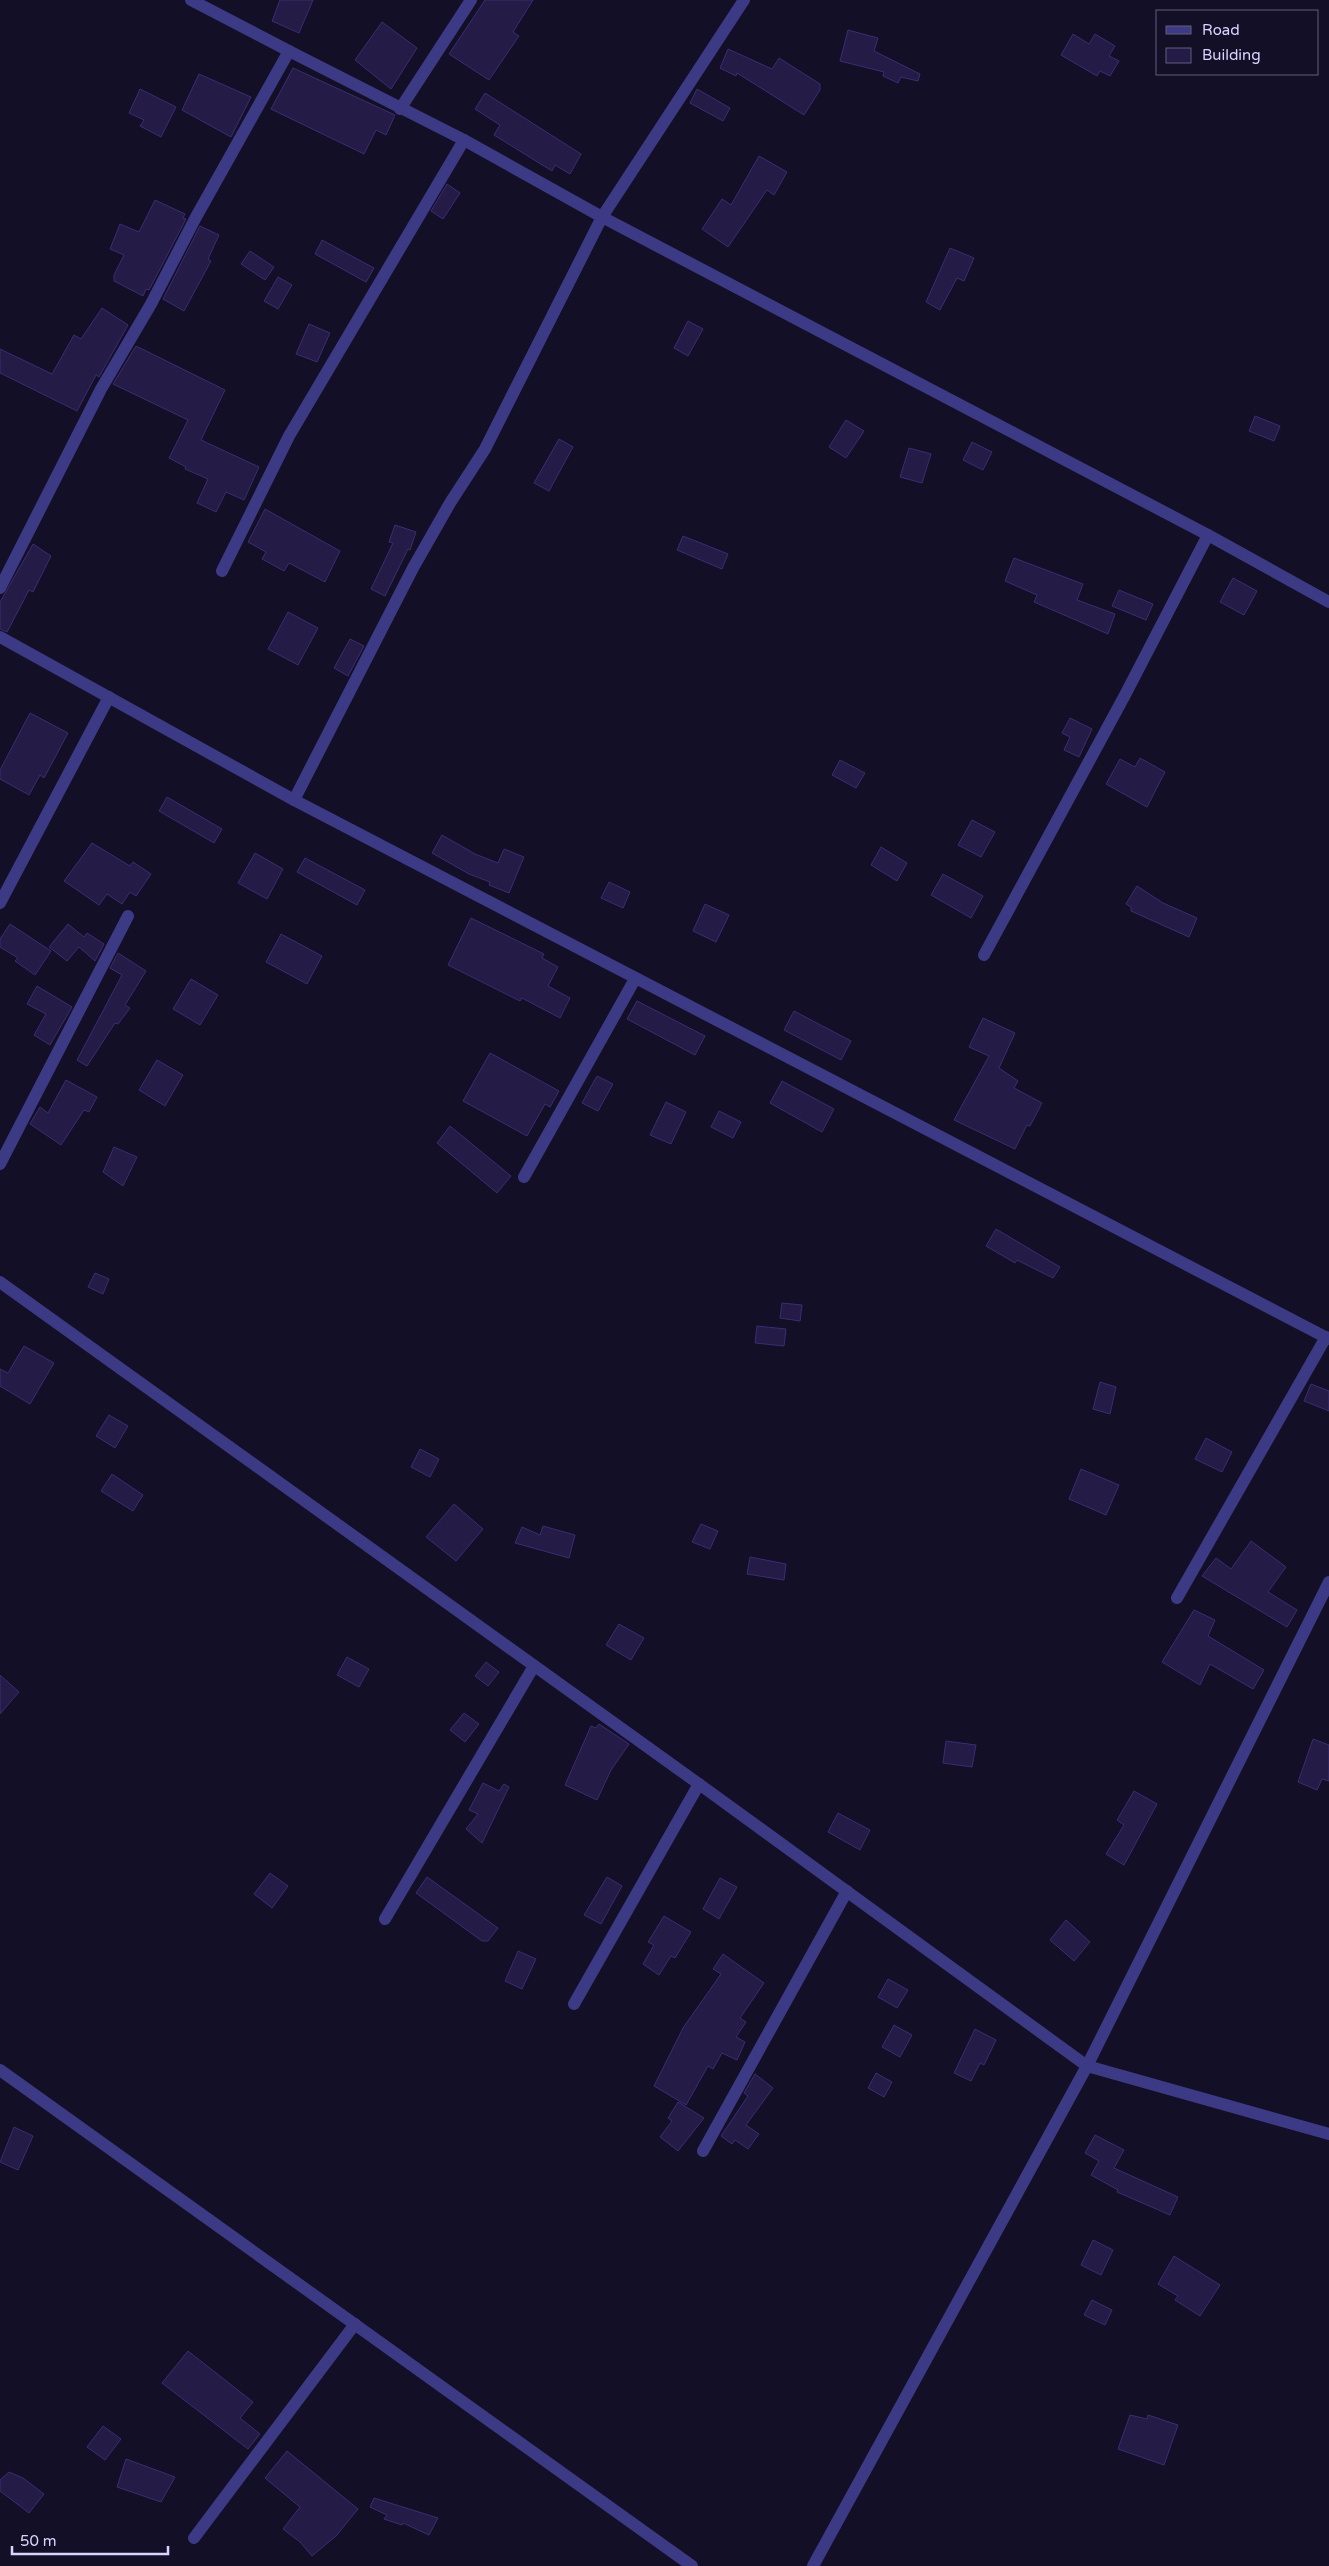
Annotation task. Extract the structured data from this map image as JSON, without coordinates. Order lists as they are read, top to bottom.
{
  "legend": ["Road", "Building"],
  "scale_bar": "50 m"
}
